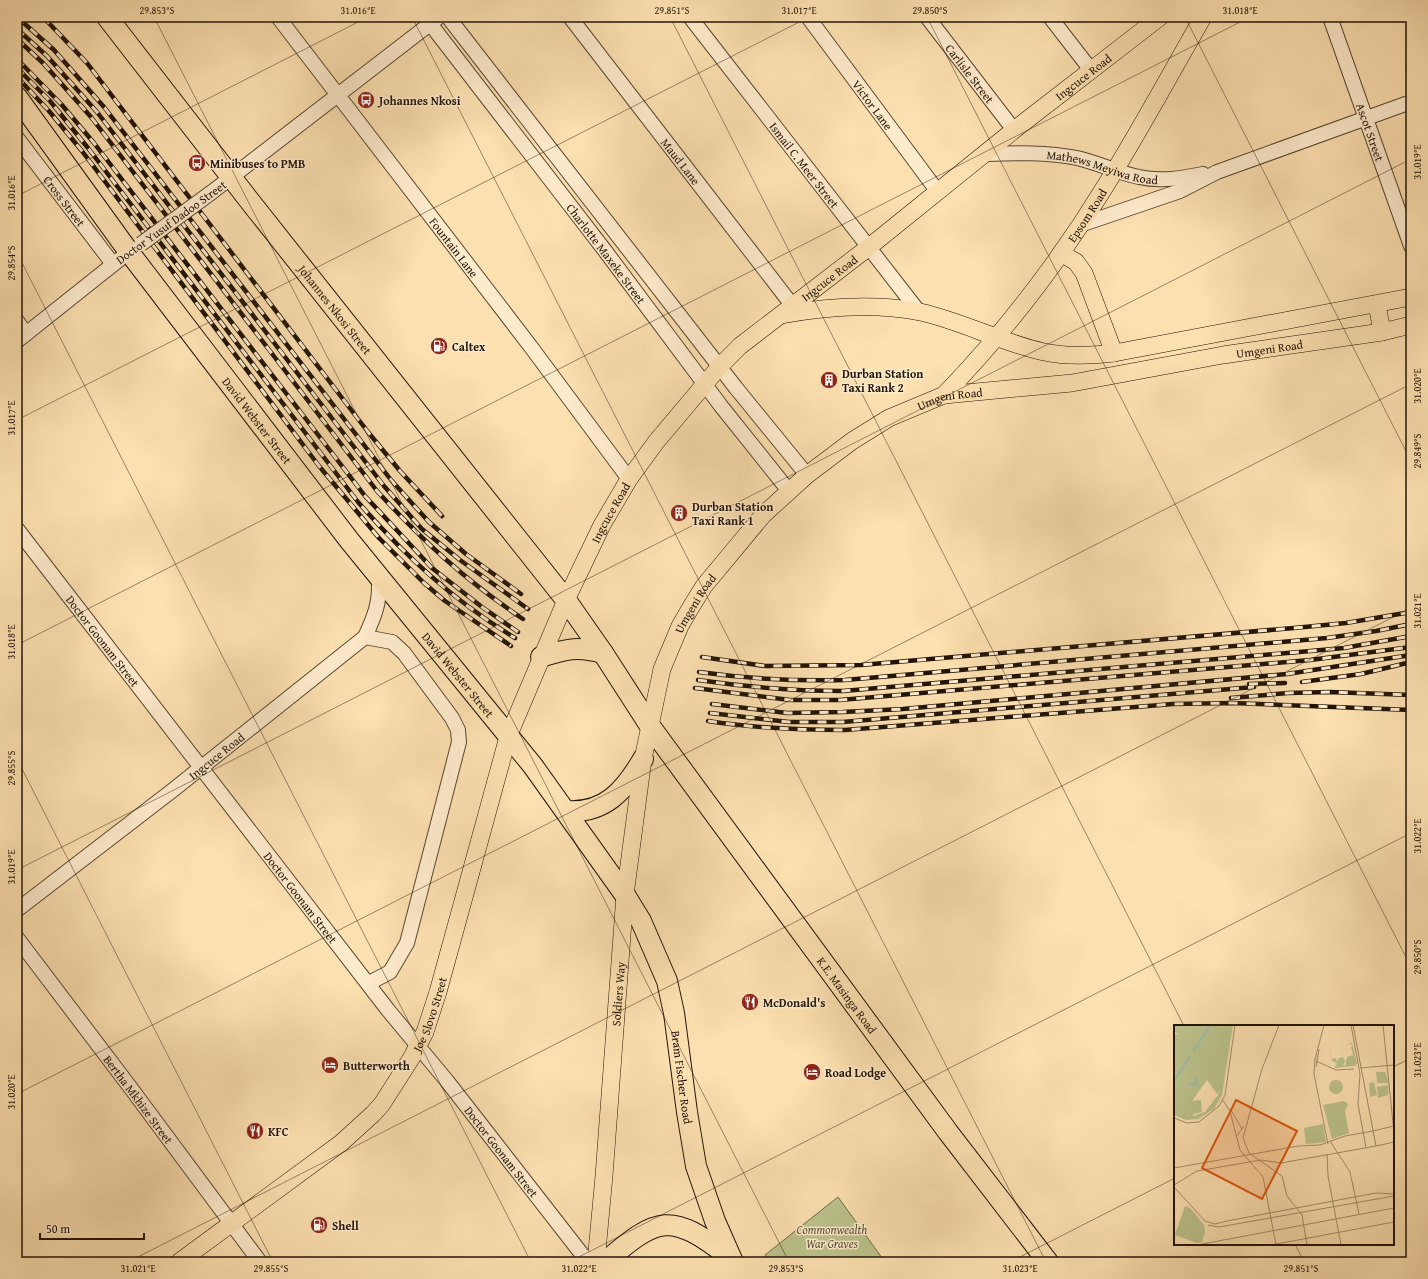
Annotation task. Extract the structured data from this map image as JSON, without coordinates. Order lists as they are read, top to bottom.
{
  "streets": {
    "highway": [
      "Johannes Nkosi Street",
      "David Webster Street",
      "K.E. Masinga Road",
      "Bram Fischer Road"
    ],
    "main road": [
      "Ingcuce Road",
      "Epsom Road",
      "Umgeni Road",
      "Soldiers Way",
      "Joe Slovo Street"
    ],
    "street": [
      "Carlisle Street",
      "Victor Lane",
      "Ascot Street",
      "Maud Lane",
      "Ismail C. Meer Street",
      "Mathews Meyiwa Road",
      "Cross Street",
      "Doctor Yusuf Dadoo Street",
      "Fountain Lane",
      "Charlotte Maxeke Street",
      "Doctor Goonam Street",
      "Bertha Mkhize Street"
    ]
  },
  "crossings": [
    ["Carlisle Street", "Ingcuce Road"],
    ["Ingcuce Road", "Victor Lane"],
    ["Ingcuce Road", "Maud Lane"],
    ["Ingcuce Road", "Ismail C. Meer Street"],
    ["Ingcuce Road", "Mathews Meyiwa Road"],
    ["Ingcuce Road", "Fountain Lane"],
    ["Ingcuce Road", "Charlotte Maxeke Street"],
    ["Ingcuce Road", "Johannes Nkosi Street"],
    ["Ingcuce Road", "Umgeni Road"],
    ["Ingcuce Road", "David Webster Street"],
    ["Ingcuce Road", "Doctor Goonam Street"],
    ["Ingcuce Road", "Joe Slovo Street"],
    ["Ascot Street", "Mathews Meyiwa Road"],
    ["Ismail C. Meer Street", "Umgeni Road"],
    ["Mathews Meyiwa Road", "Epsom Road"],
    ["Cross Street", "Doctor Yusuf Dadoo Street"],
    ["Epsom Road", "Umgeni Road"],
    ["Doctor Yusuf Dadoo Street", "Fountain Lane"],
    ["Doctor Yusuf Dadoo Street", "Charlotte Maxeke Street"],
    ["Doctor Yusuf Dadoo Street", "Johannes Nkosi Street"],
    ["Doctor Yusuf Dadoo Street", "David Webster Street"],
    ["Charlotte Maxeke Street", "Umgeni Road"],
    ["Johannes Nkosi Street", "K.E. Masinga Road"],
    ["Umgeni Road", "Soldiers Way"],
    ["Umgeni Road", "K.E. Masinga Road"],
    ["David Webster Street", "Joe Slovo Street"],
    ["David Webster Street", "Bram Fischer Road"],
    ["Doctor Goonam Street", "Joe Slovo Street"],
    ["Soldiers Way", "K.E. Masinga Road"],
    ["Soldiers Way", "Bram Fischer Road"],
    ["Joe Slovo Street", "Bertha Mkhize Street"]
  ],
  "parks": ["Commonwealth War Graves"],
  "places": {
    "bus stop": ["Johannes Nkosi", "Minibuses to PMB"],
    "fuel station": ["Caltex", "Shell"],
    "building": ["Durban Station Taxi Rank 2", "Durban Station Taxi Rank 1"],
    "restaurant": ["McDonald's", "KFC"],
    "hotel": ["Butterworth", "Road Lodge"]
  },
  "scale_bar": "50 m",
  "coordinates": [
    "29.853°S",
    "31.016°E",
    "29.851°S",
    "31.017°E",
    "29.850°S",
    "31.018°E",
    "31.019°E",
    "29.854°S",
    "31.020°E",
    "29.849°S",
    "31.021°E",
    "29.855°S",
    "31.022°E",
    "31.023°E"
  ]
}
